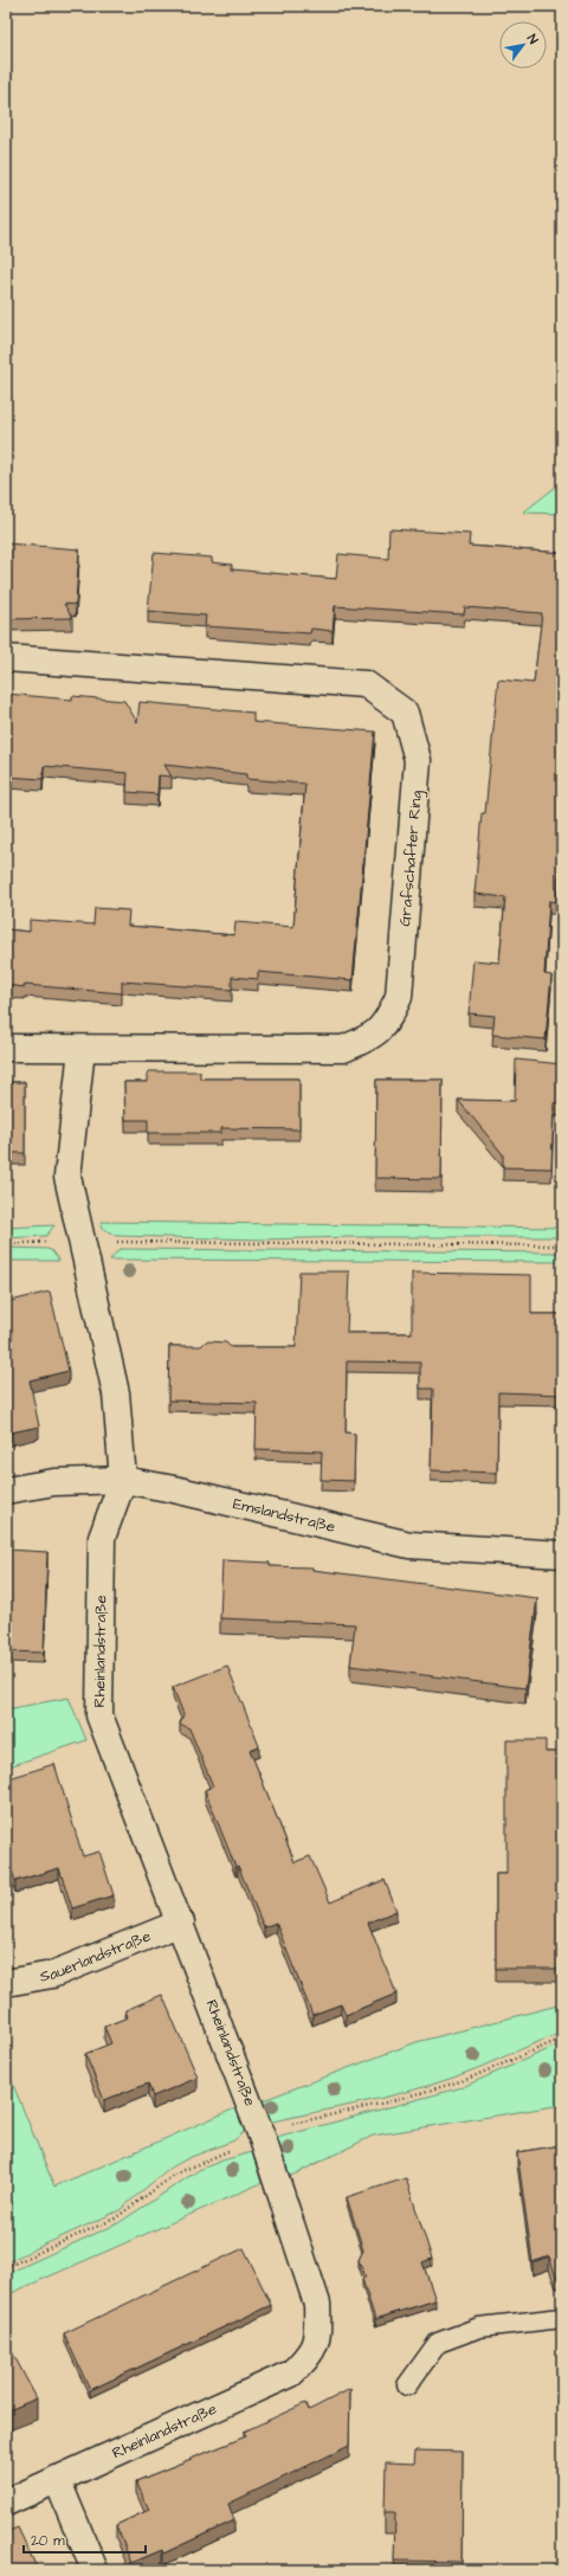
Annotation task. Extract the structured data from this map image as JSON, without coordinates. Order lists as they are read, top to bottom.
{
  "streets": {
    "street": [
      "Grafschafter Ring",
      "Emslandstraße",
      "Rheinlandstraße",
      "Sauerlandstraße"
    ]
  },
  "crossings": [
    ["Emslandstraße", "Rheinlandstraße"],
    ["Rheinlandstraße", "Sauerlandstraße"]
  ],
  "scale_bar": "20 m",
  "north": "top right"
}
